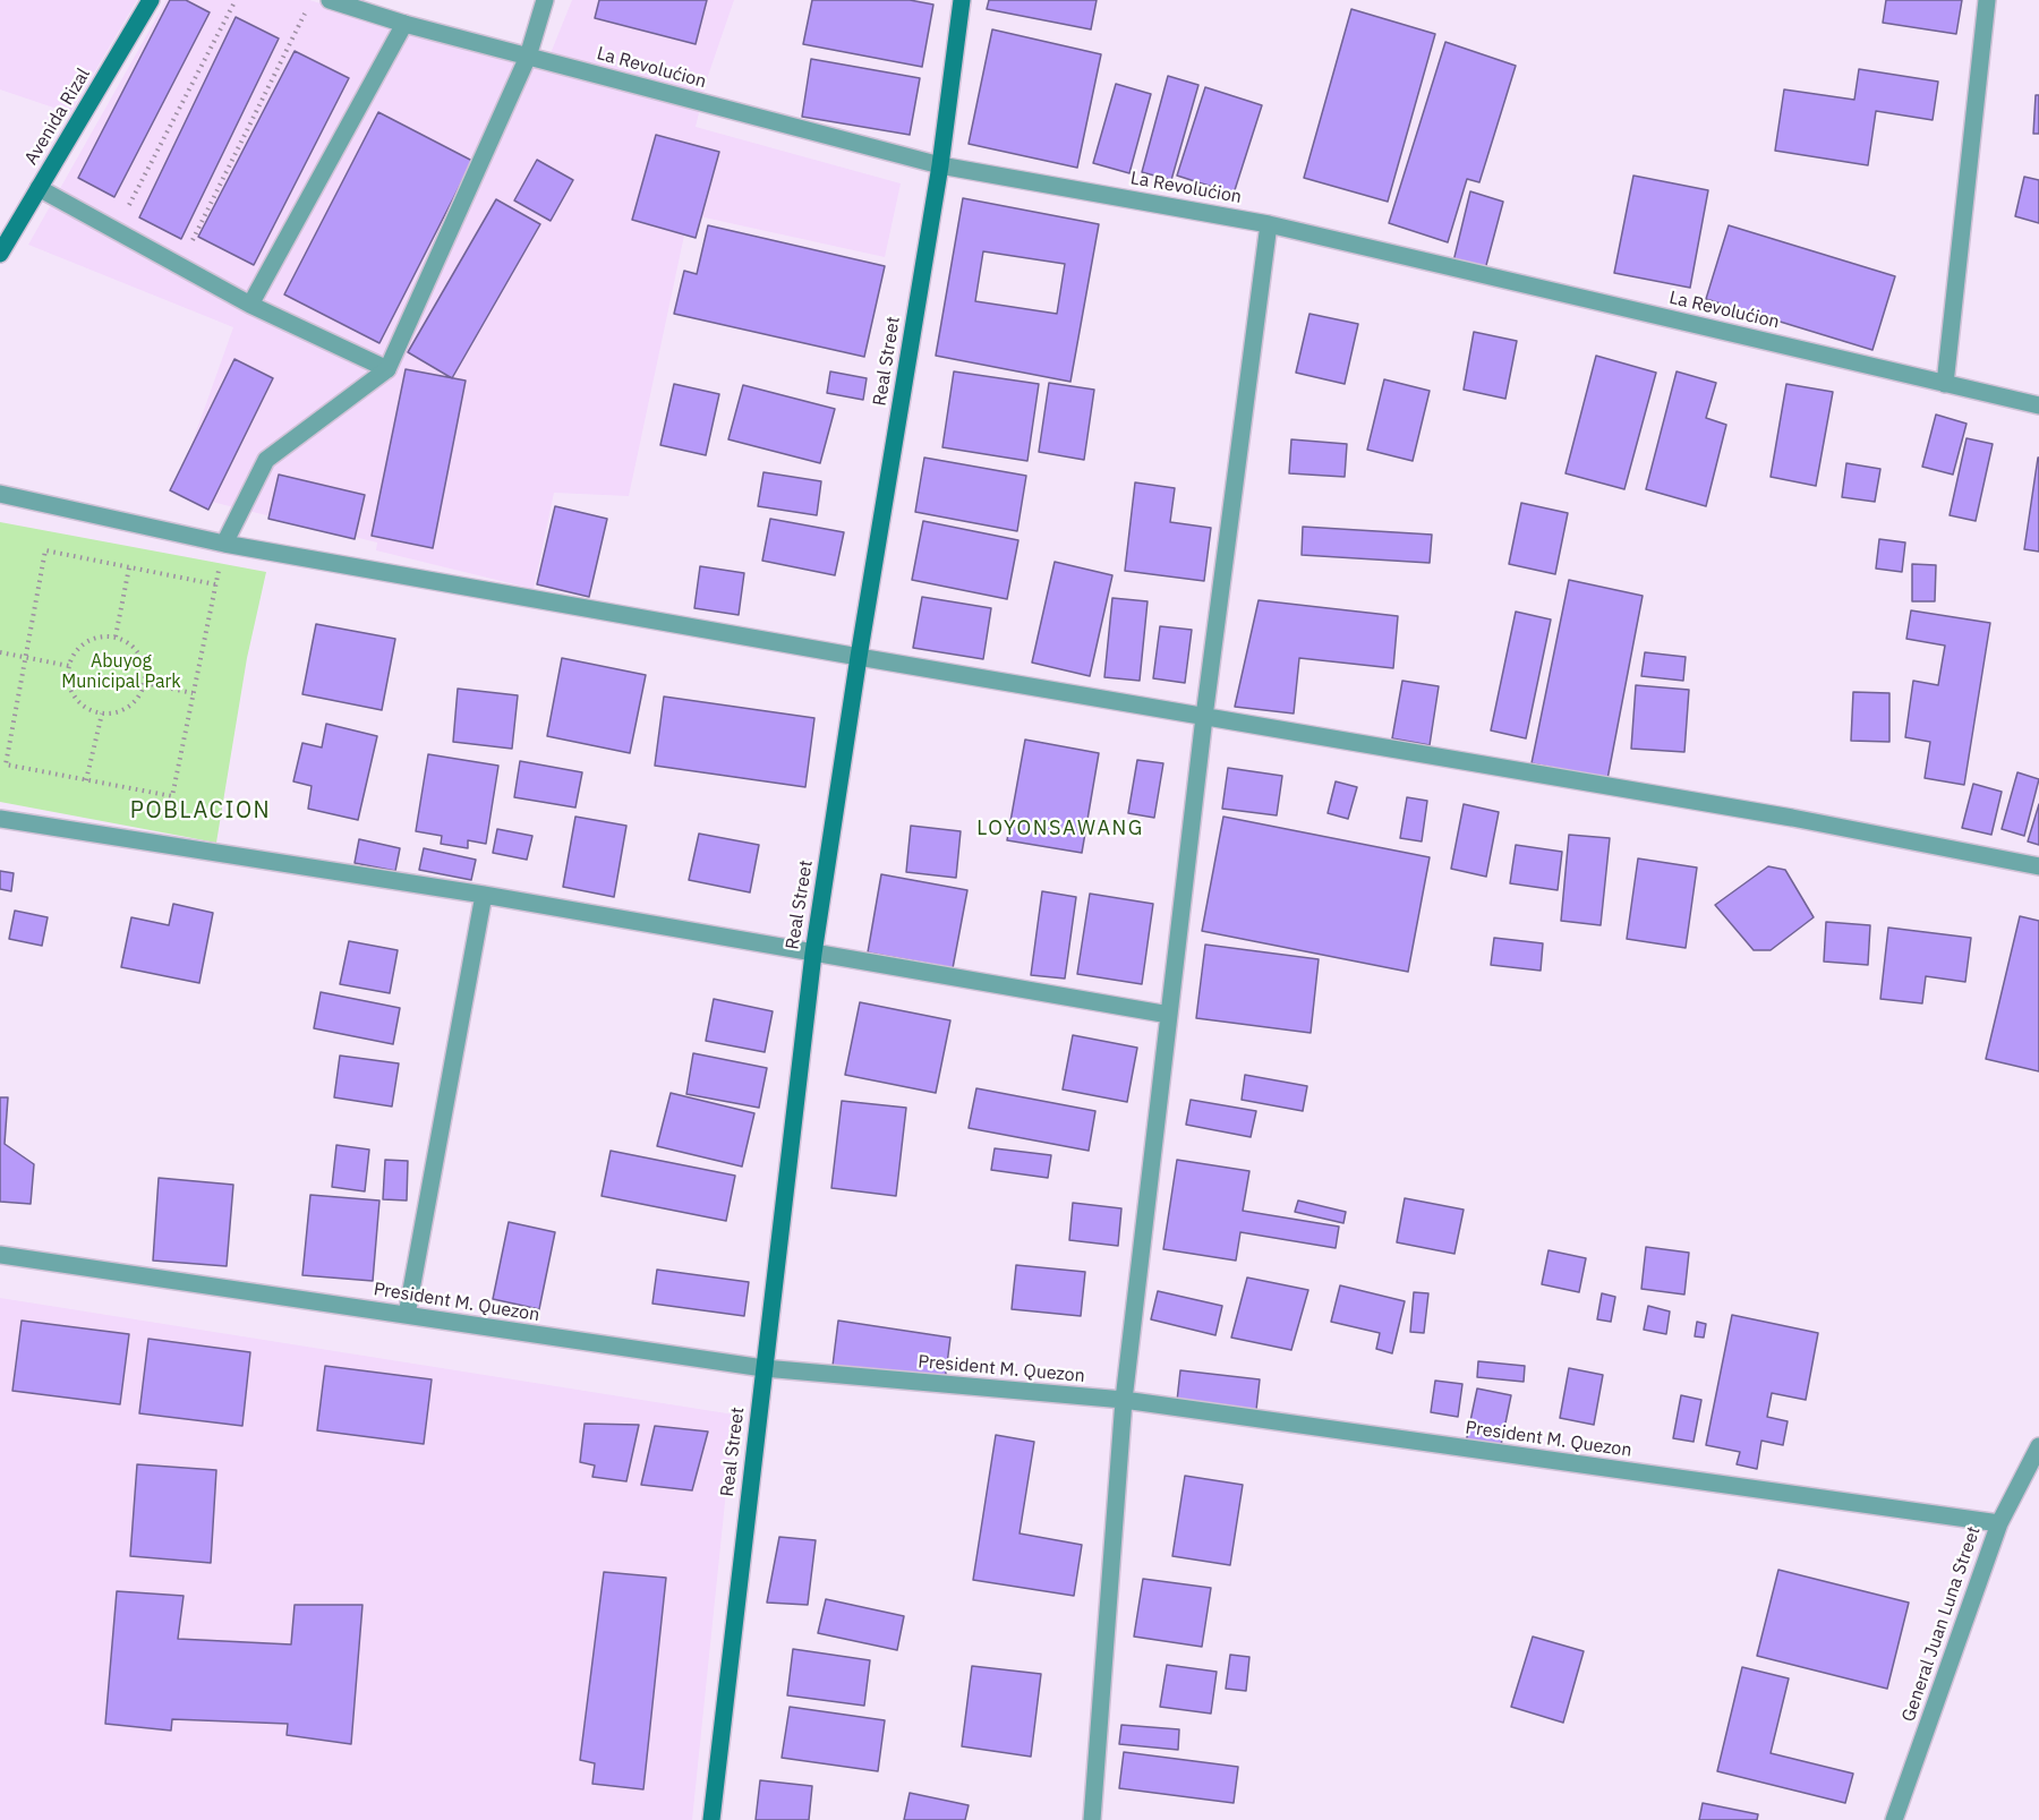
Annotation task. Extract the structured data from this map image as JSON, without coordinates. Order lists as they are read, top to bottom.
{
  "streets": {
    "street": [
      "La Revolućion",
      "Avenida Rizal",
      "Real Street",
      "President M. Quezon",
      "General Juan Luna Street"
    ]
  },
  "crossings": [
    ["La Revolućion", "Real Street"],
    ["Real Street", "President M. Quezon"],
    ["President M. Quezon", "General Juan Luna Street"]
  ],
  "districts": ["POBLACION", "LOYONSAWANG"],
  "parks": ["Abuyog Municipal Park"]
}
